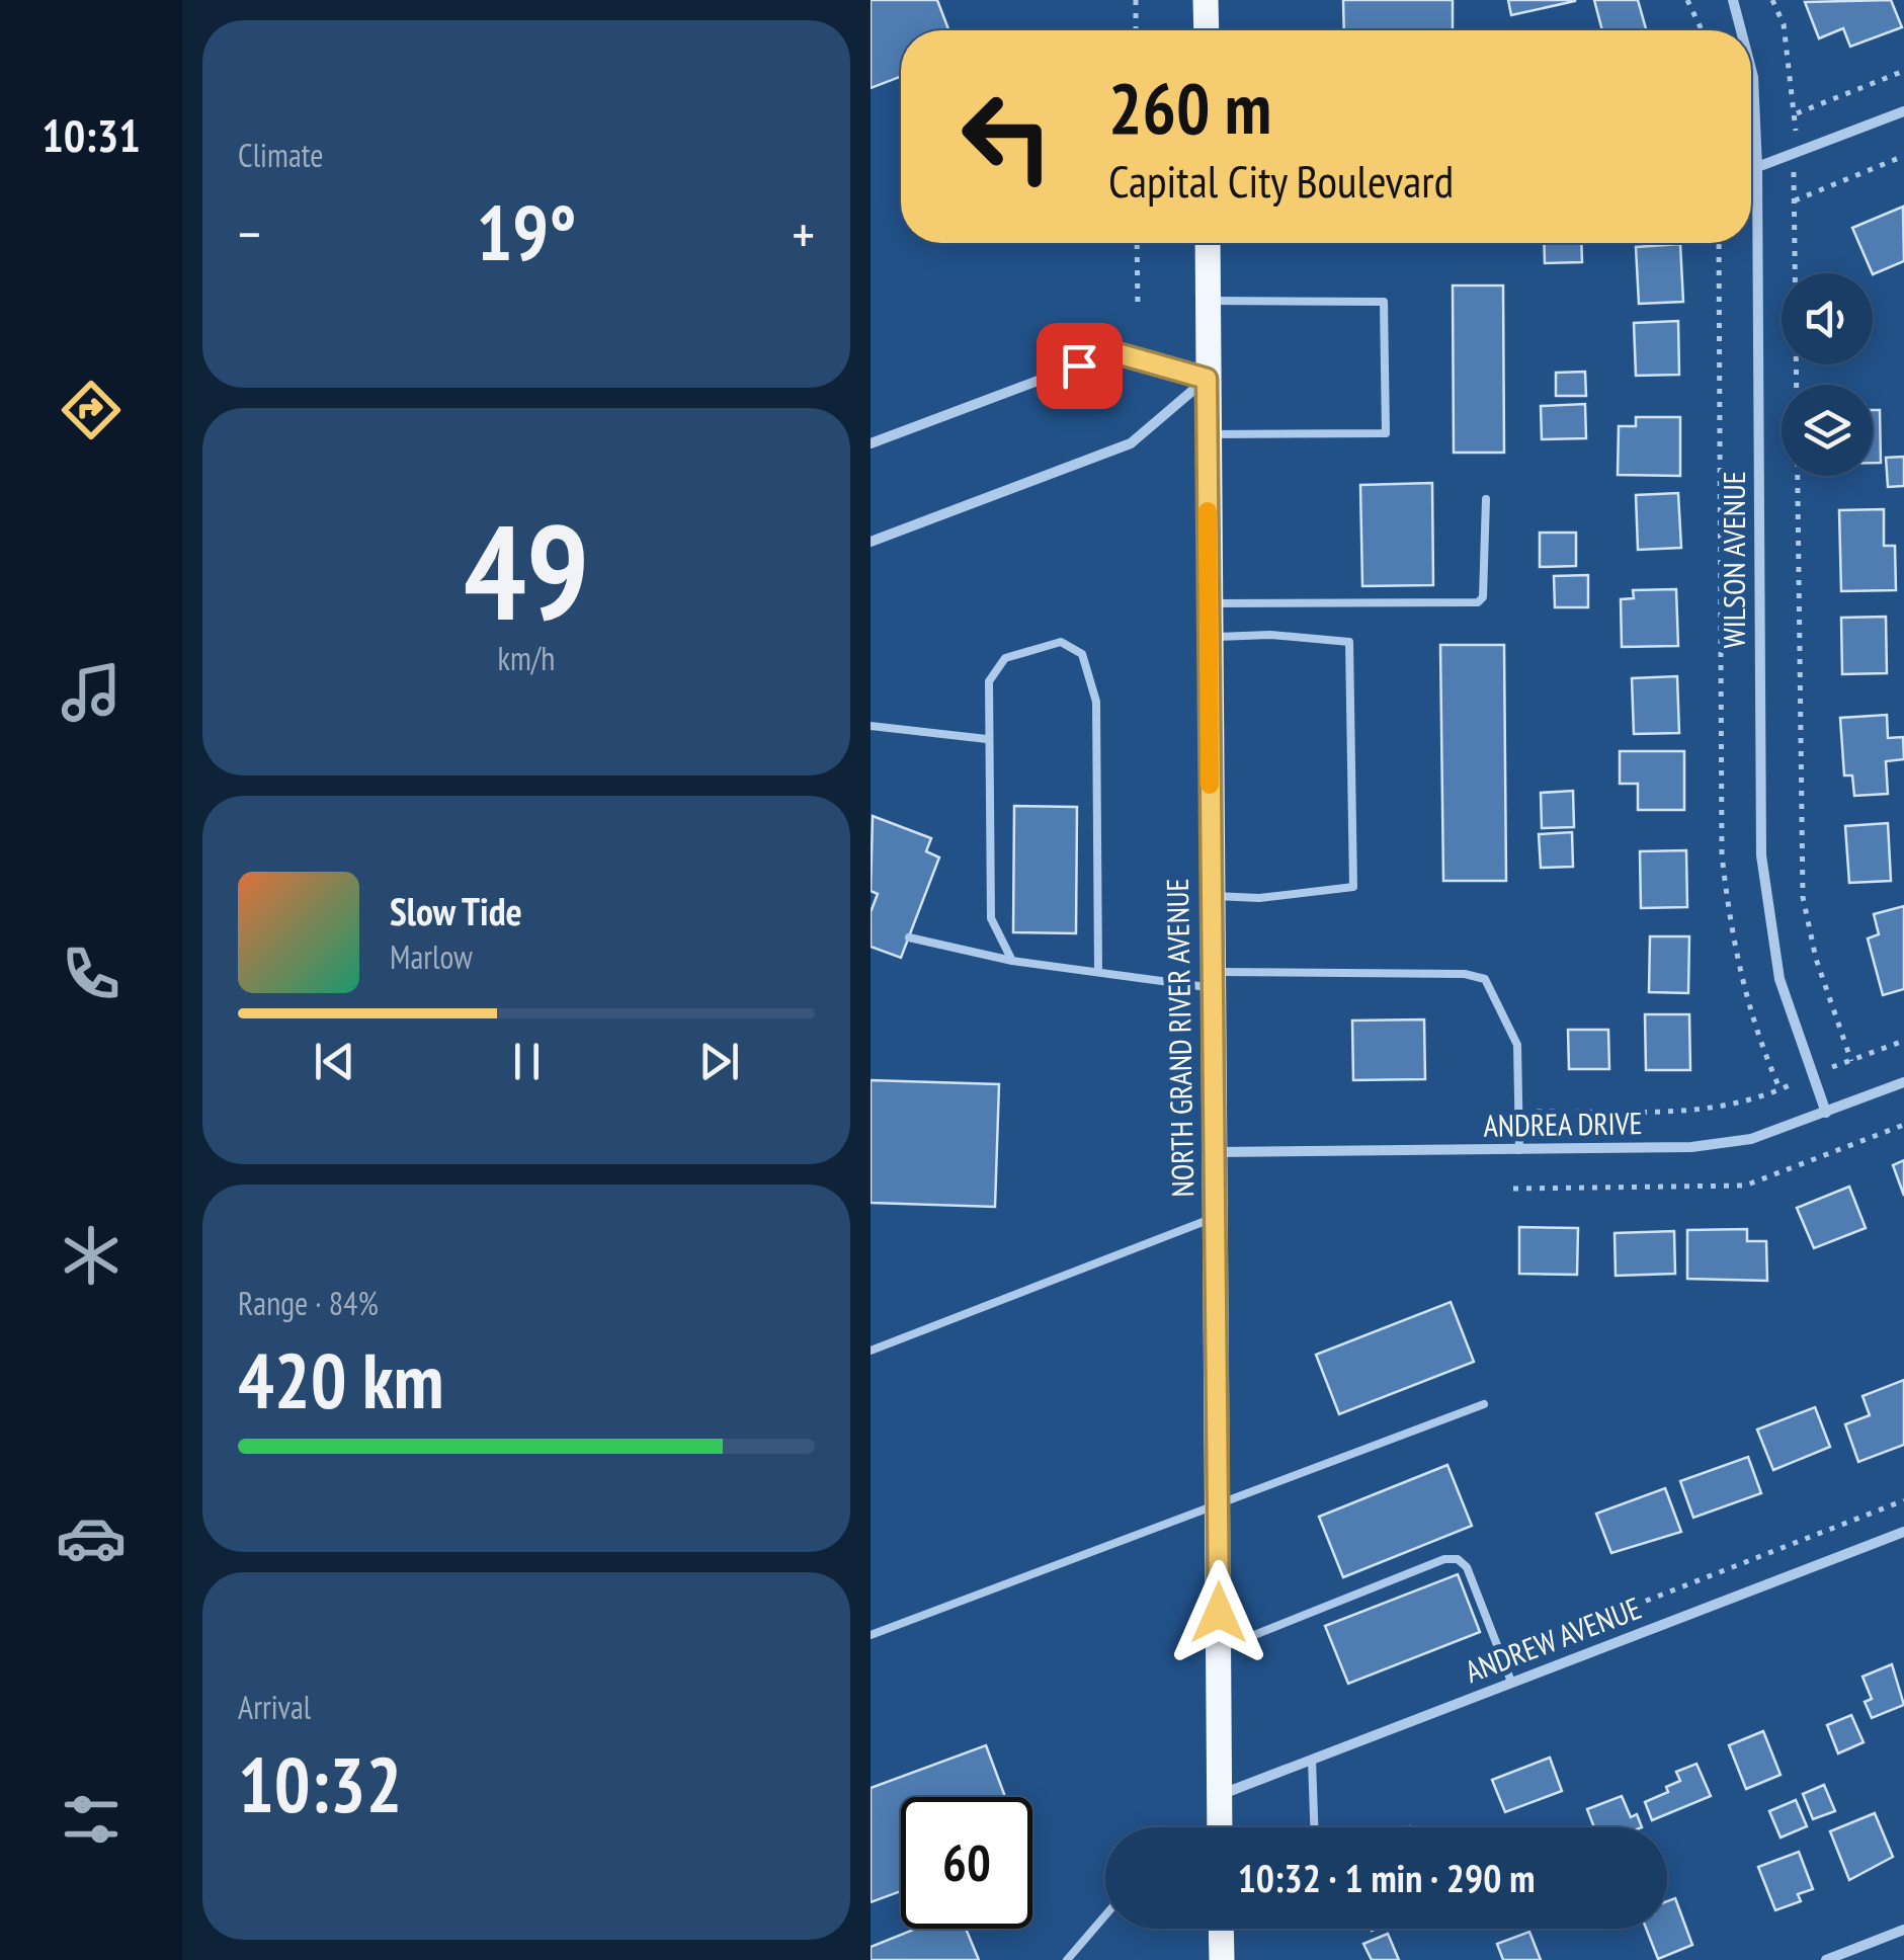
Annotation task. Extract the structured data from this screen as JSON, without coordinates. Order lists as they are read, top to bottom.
{
  "streets": {
    "main road": ["NORTH GRAND RIVER AVENUE"],
    "street": ["WILSON AVENUE", "ANDREA DRIVE", "ANDREW AVENUE"]
  },
  "crossings": [
    ["WILSON AVENUE", "ANDREA DRIVE"],
    ["NORTH GRAND RIVER AVENUE", "ANDREA DRIVE"],
    ["NORTH GRAND RIVER AVENUE", "ANDREW AVENUE"]
  ],
  "page": {
    "tabs": "10:31",
    "tile": [
      "Climate",
      ["49", "km/h"],
      ["Range · 84%", "420 km"],
      ["Arrival", "10:32"]
    ],
    "turn": ["260 m", "Capital City Boulevard"],
    "heat": ["−", "19°", "+"],
    "song": ["Slow Tide", "Marlow"],
    "limit": "60",
    "trip": "10:32 · 1 min · 290 m"
  }
}
